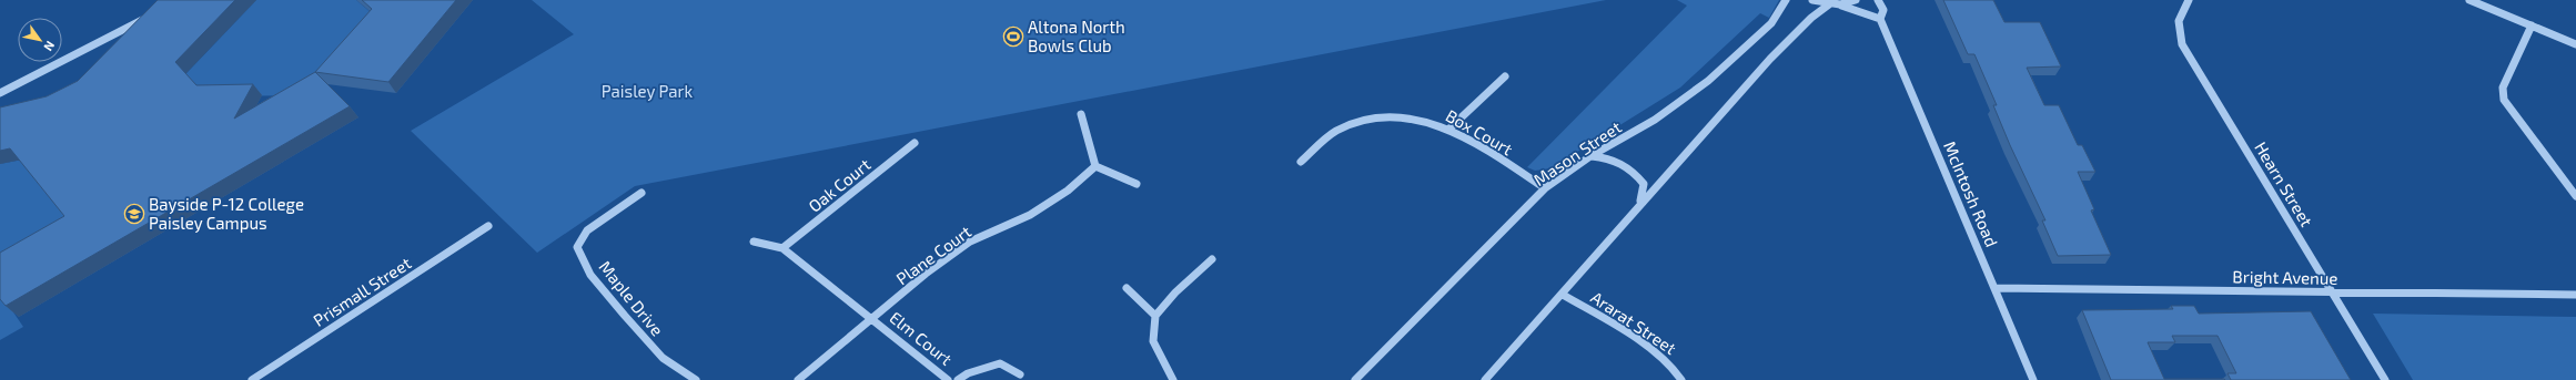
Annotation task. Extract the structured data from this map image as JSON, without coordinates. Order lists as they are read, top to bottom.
{
  "streets": {
    "street": [
      "Box Court",
      "Mason Street",
      "Hearn Street",
      "Oak Court",
      "McIntosh Road",
      "Plane Court",
      "Bright Avenue",
      "Prismall Street",
      "Maple Drive",
      "Ararat Street",
      "Elm Court"
    ]
  },
  "crossings": [
    ["Box Court", "Mason Street"],
    ["Hearn Street", "Bright Avenue"],
    ["McIntosh Road", "Bright Avenue"],
    ["Plane Court", "Elm Court"]
  ],
  "parks": ["Paisley Park"],
  "places": {
    "sports": ["Altona North Bowls Club"],
    "school or university": ["Bayside P-12 College Paisley Campus"]
  },
  "north": "bottom right"
}
